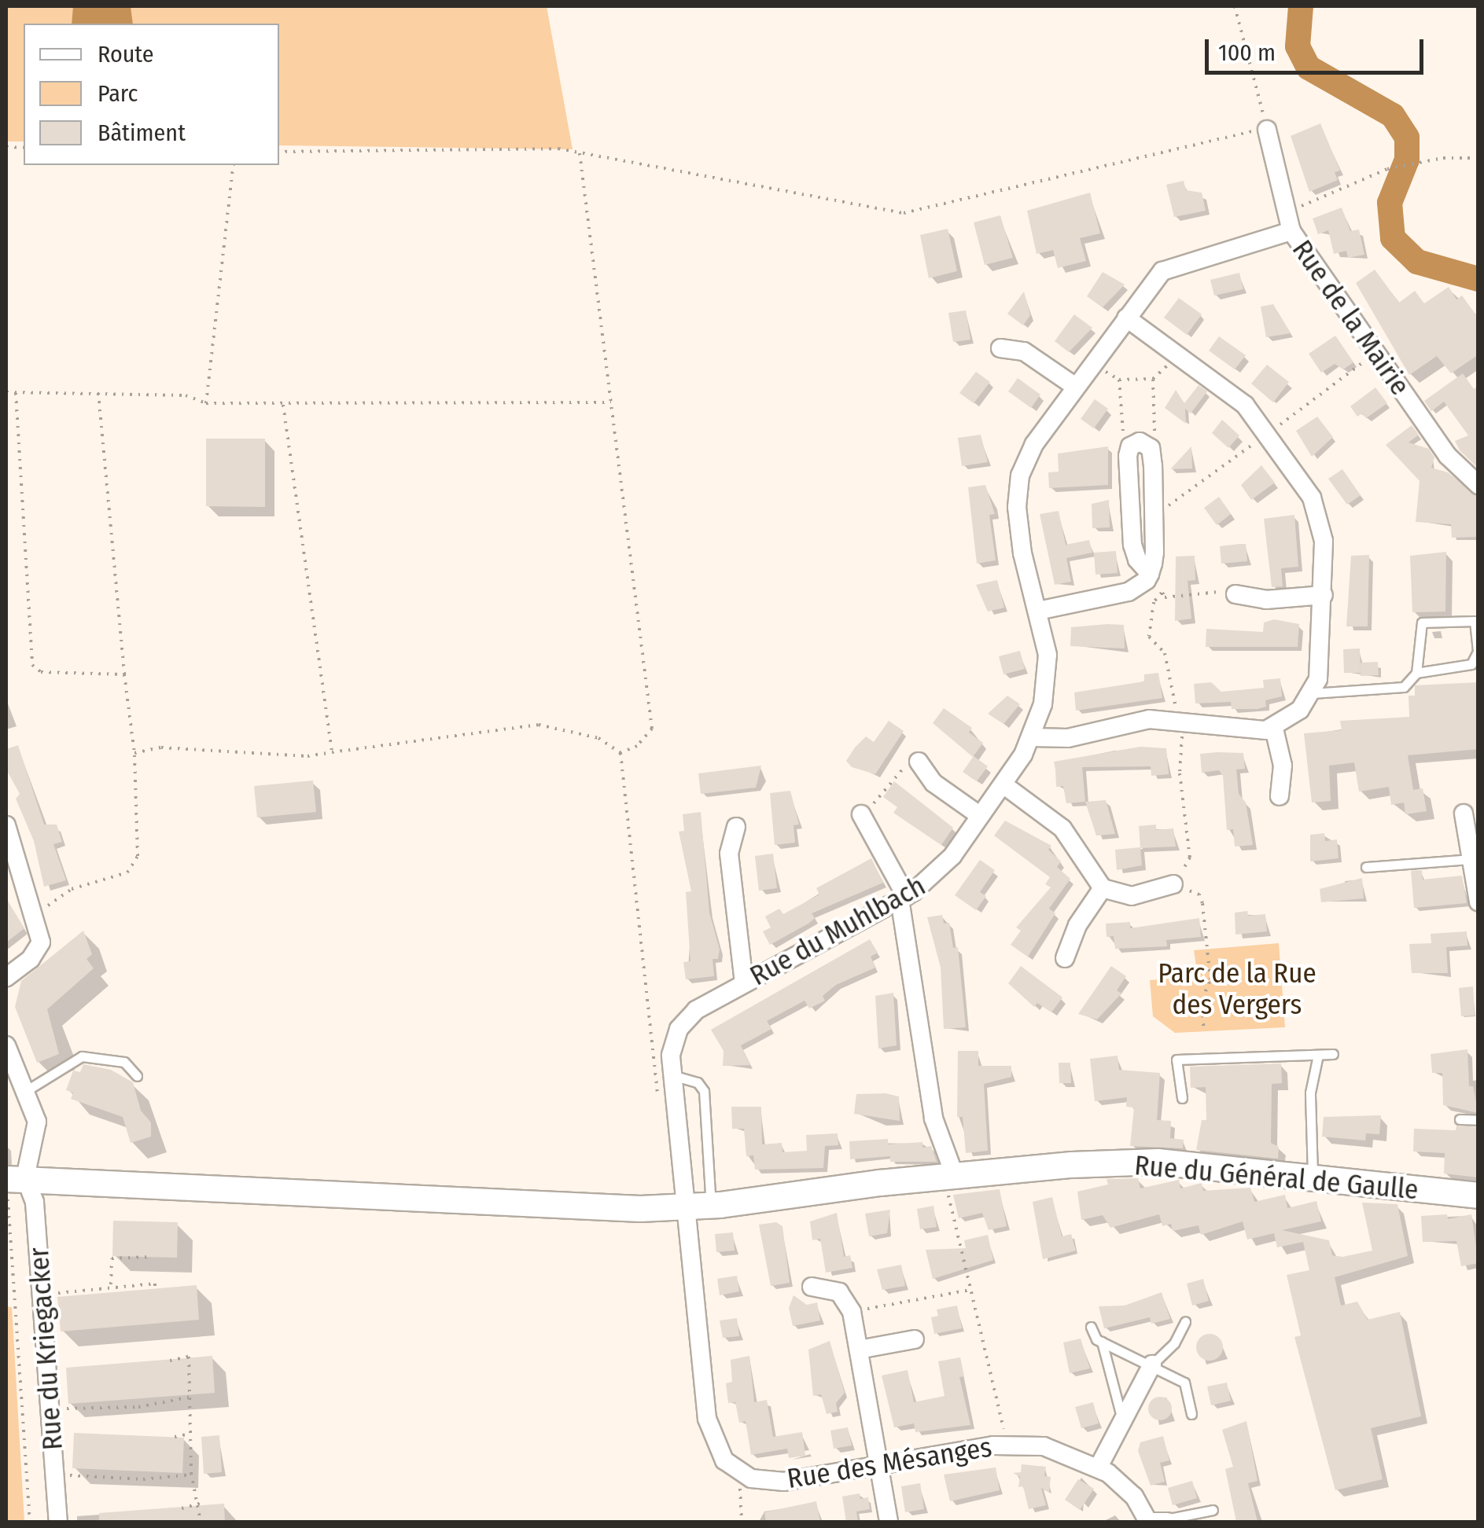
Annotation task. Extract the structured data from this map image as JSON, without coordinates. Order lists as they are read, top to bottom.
{
  "streets": {
    "street": [
      "Rue de la Mairie",
      "Rue du Muhlbach",
      "Rue du Général de Gaulle",
      "Rue du Kriegacker",
      "Rue des Mésanges"
    ]
  },
  "crossings": [
    ["Rue de la Mairie", "Rue du Muhlbach"],
    ["Rue du Muhlbach", "Rue du Général de Gaulle"],
    ["Rue du Général de Gaulle", "Rue du Kriegacker"]
  ],
  "parks": ["Parc de la Rue des Vergers"],
  "legend": ["Route", "Parc", "Bâtiment"],
  "scale_bar": "100 m"
}
